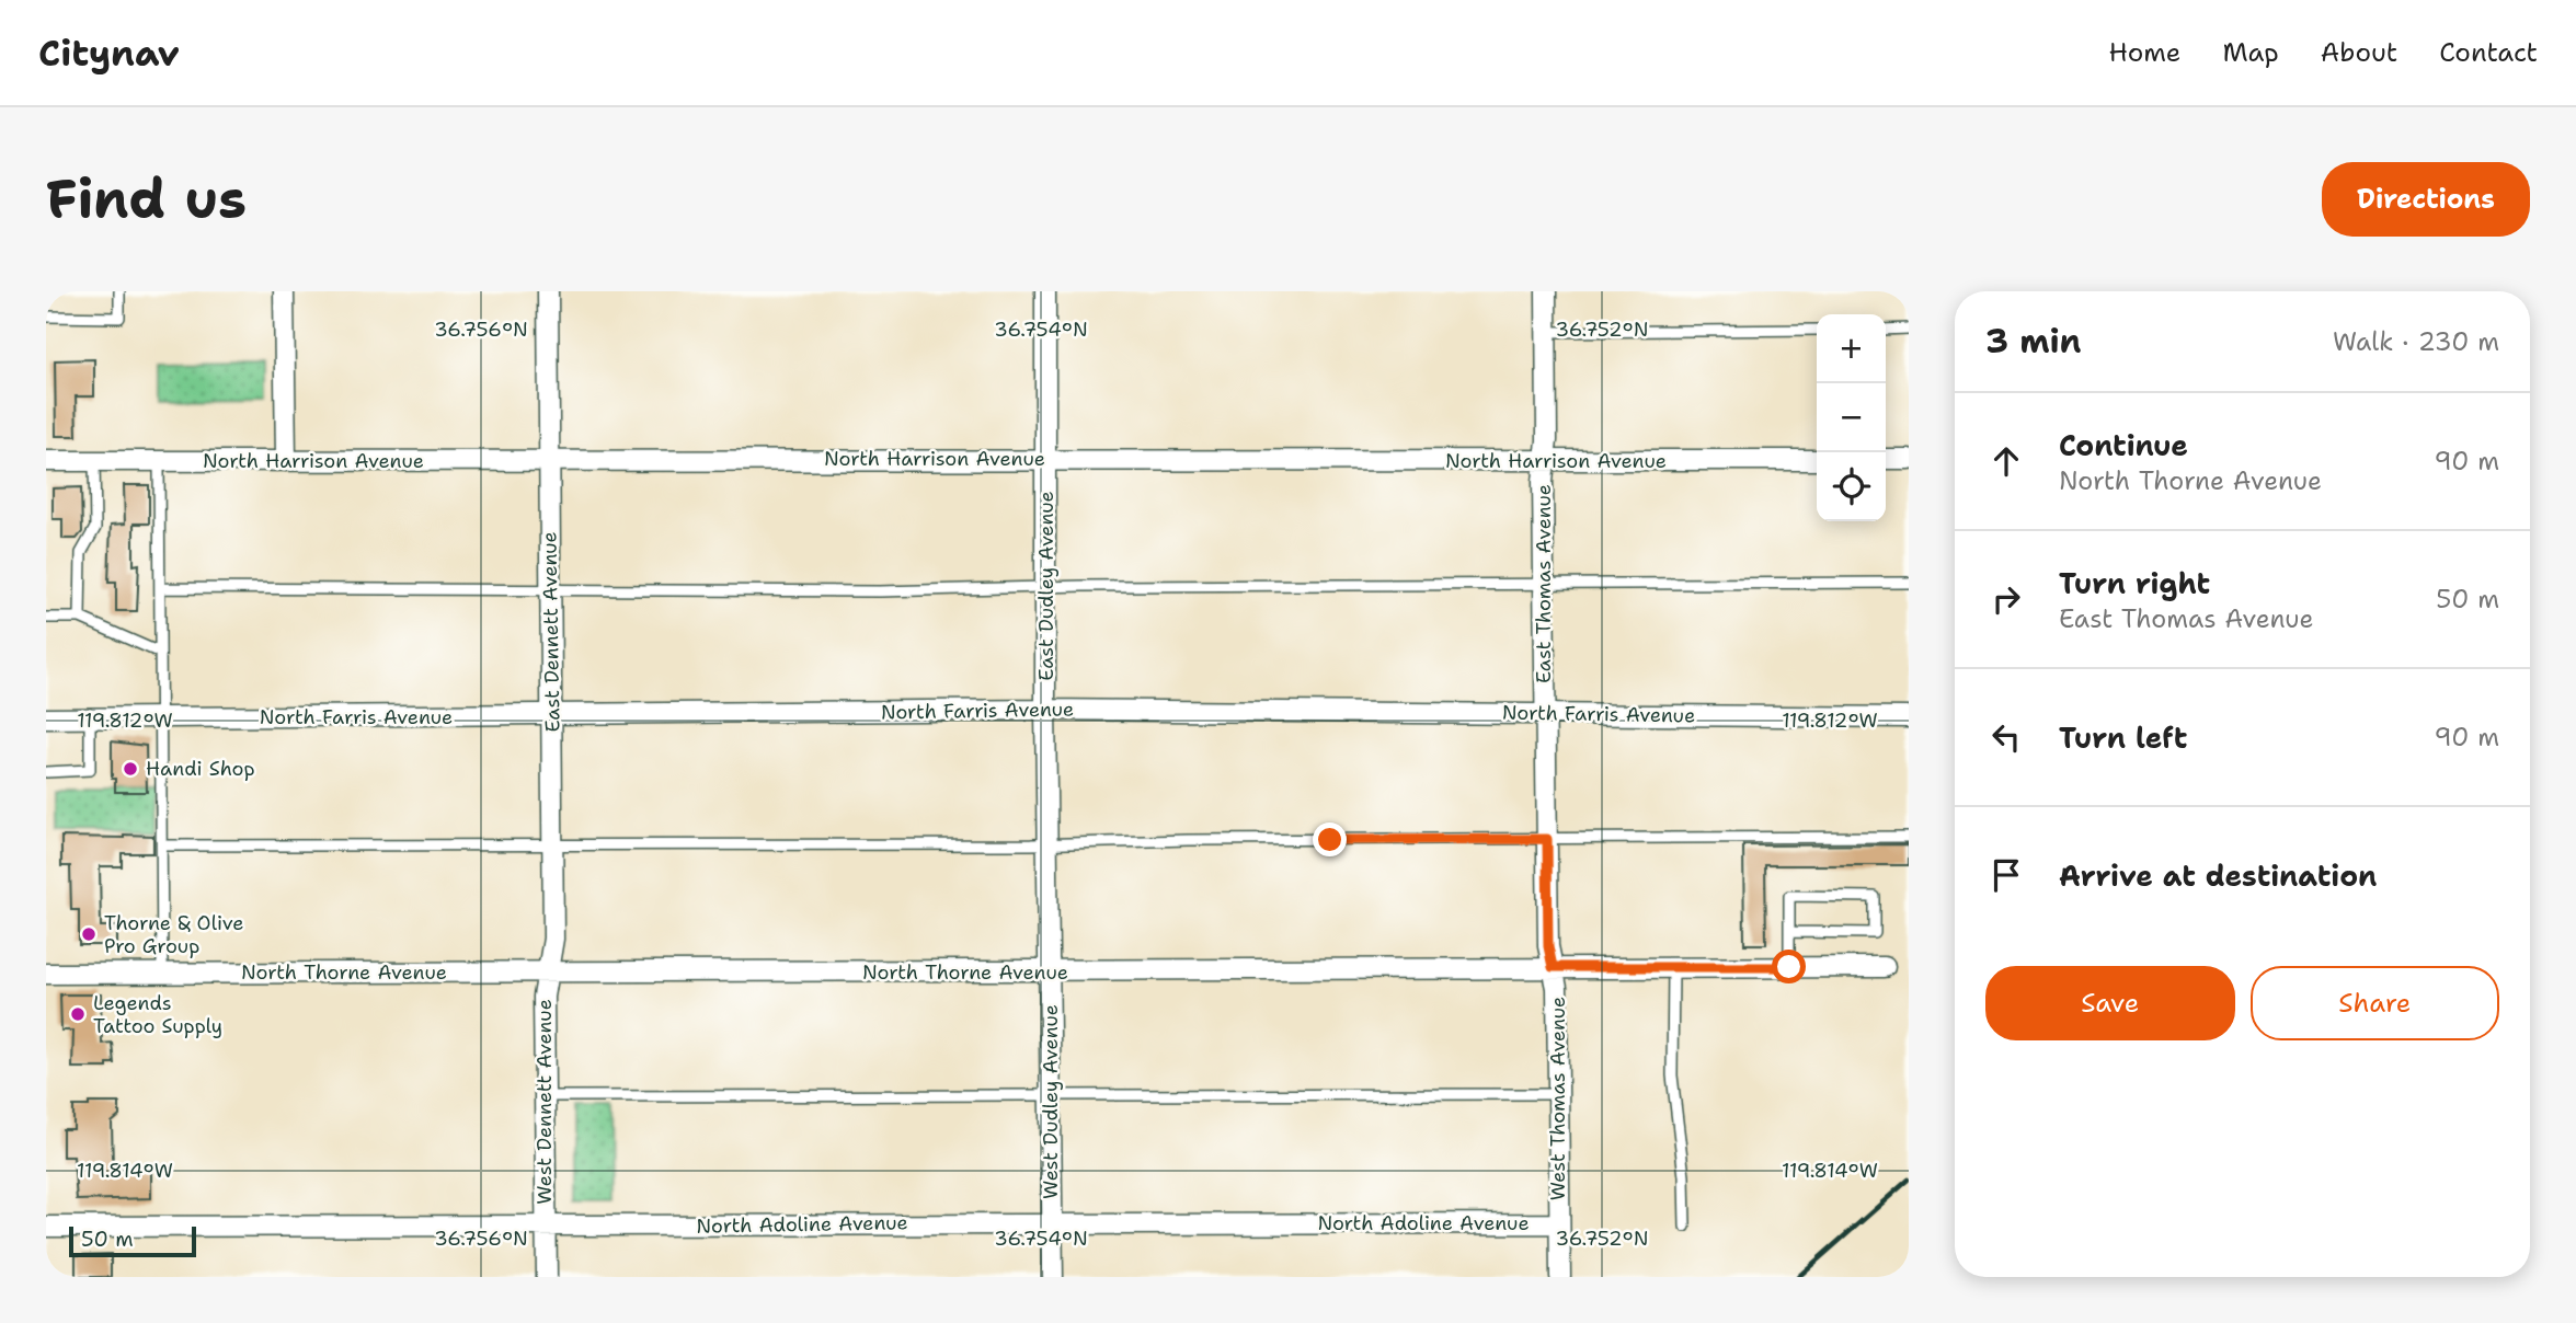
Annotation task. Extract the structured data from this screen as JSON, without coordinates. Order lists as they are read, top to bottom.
{
  "streets": {
    "street": [
      "North Harrison Avenue",
      "East Thomas Avenue",
      "East Dudley Avenue",
      "East Dennett Avenue",
      "North Farris Avenue",
      "North Thorne Avenue",
      "West Thomas Avenue",
      "West Dennett Avenue",
      "West Dudley Avenue",
      "North Adoline Avenue"
    ]
  },
  "crossings": [
    ["North Harrison Avenue", "East Thomas Avenue"],
    ["North Harrison Avenue", "East Dudley Avenue"],
    ["North Harrison Avenue", "East Dennett Avenue"],
    ["East Thomas Avenue", "North Farris Avenue"],
    ["East Thomas Avenue", "North Thorne Avenue"],
    ["East Thomas Avenue", "West Thomas Avenue"],
    ["East Dudley Avenue", "North Farris Avenue"],
    ["East Dudley Avenue", "North Thorne Avenue"],
    ["East Dudley Avenue", "West Dudley Avenue"],
    ["East Dennett Avenue", "North Farris Avenue"],
    ["East Dennett Avenue", "North Thorne Avenue"],
    ["East Dennett Avenue", "West Dennett Avenue"],
    ["North Thorne Avenue", "West Thomas Avenue"],
    ["North Thorne Avenue", "West Dennett Avenue"],
    ["North Thorne Avenue", "West Dudley Avenue"],
    ["West Thomas Avenue", "North Adoline Avenue"],
    ["West Dennett Avenue", "North Adoline Avenue"],
    ["West Dudley Avenue", "North Adoline Avenue"]
  ],
  "places": ["Handi Shop", "Thorne & Olive Pro Group", "Legends Tattoo Supply"],
  "scale_bar": "50 m",
  "page": {
    "header": "Citynav",
    "nav": [
      "Home",
      "Map",
      "About",
      "Contact"
    ],
    "buttons": [
      "Directions",
      ["Save", "Share"]
    ],
    "title": "Find us",
    "heading": ["3 min", "Walk · 230 m"],
    "map_buttons": ["+", "−"],
    "list": [
      ["Continue", "North Thorne Avenue", "90 m"],
      ["Turn right", "East Thomas Avenue", "50 m"],
      ["Turn left", "90 m"],
      "Arrive at destination"
    ],
    "scale": "50 m"
  },
  "coordinates": [
    "36.756°N",
    "36.754°N",
    "36.752°N",
    "119.812°W",
    "119.814°W"
  ]
}
